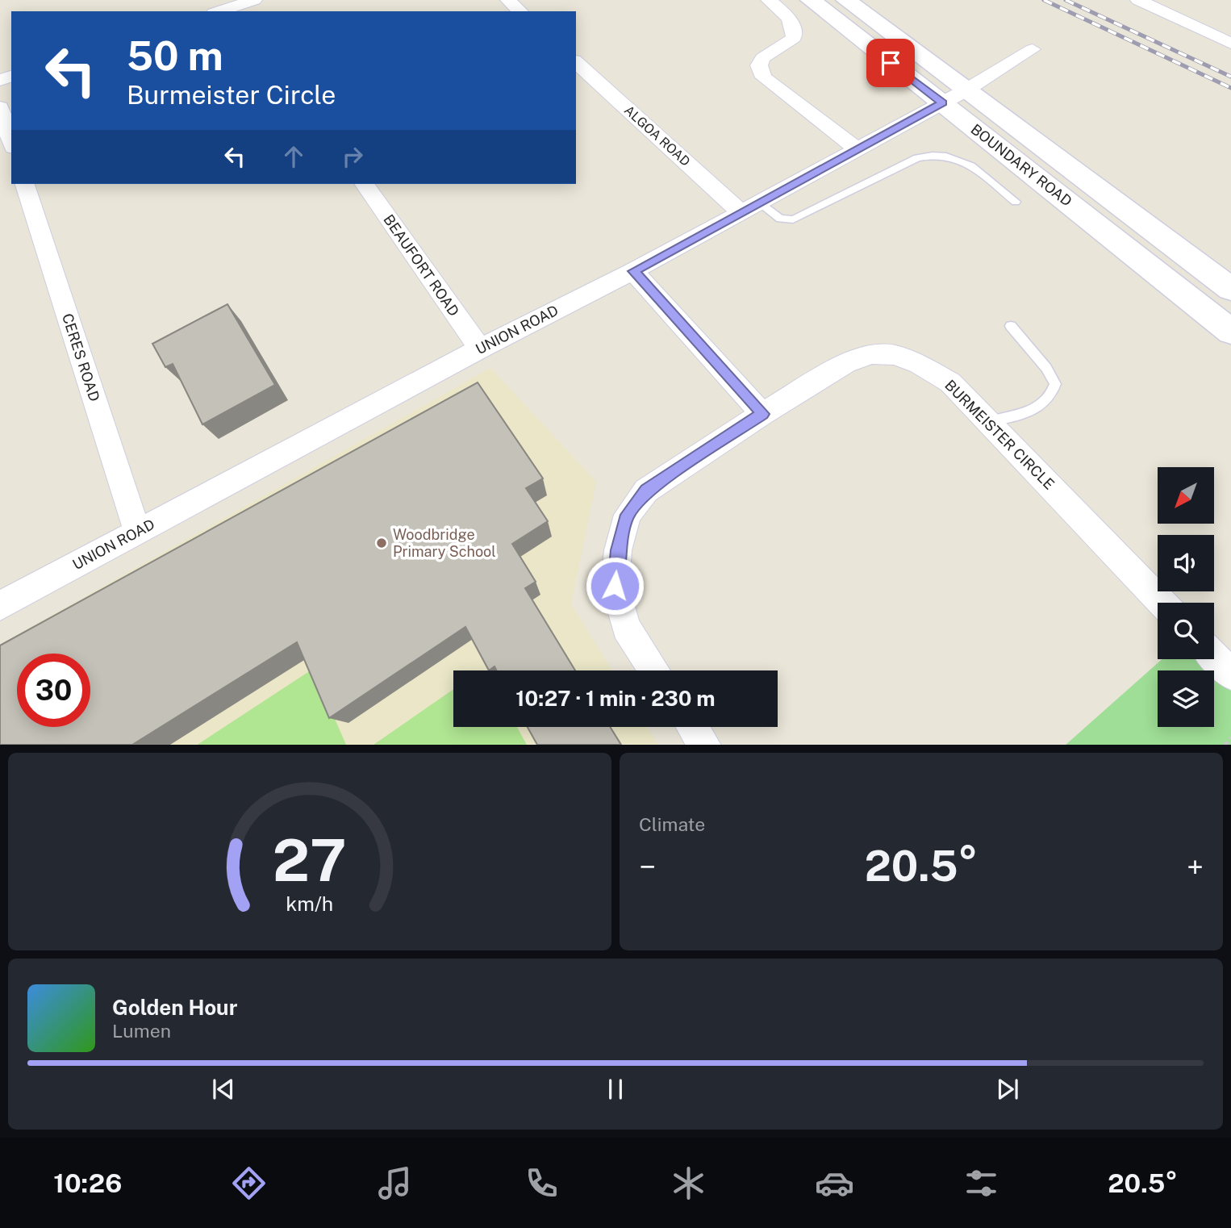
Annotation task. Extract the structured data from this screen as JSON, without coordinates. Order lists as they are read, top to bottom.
{
  "streets": {
    "main road": ["BOUNDARY ROAD"],
    "street": [
      "ALGOA ROAD",
      "BEAUFORT ROAD",
      "UNION ROAD",
      "CERES ROAD",
      "BURMEISTER CIRCLE"
    ]
  },
  "crossings": [
    ["ALGOA ROAD", "UNION ROAD"],
    ["BOUNDARY ROAD", "UNION ROAD"],
    ["BEAUFORT ROAD", "UNION ROAD"],
    ["UNION ROAD", "CERES ROAD"]
  ],
  "places": ["Woodbridge Primary School"],
  "north": "bottom left",
  "page": {
    "turn": ["50 m", "Burmeister Circle"],
    "limit": "30",
    "trip": "10:27 · 1 min · 230 m",
    "tile": "Climate",
    "heat": ["−", "20.5°", "+"],
    "song": ["Golden Hour", "Lumen"],
    "tabs": ["10:26", "20.5°"],
    "gauge": ["27", "km/h"]
  }
}
